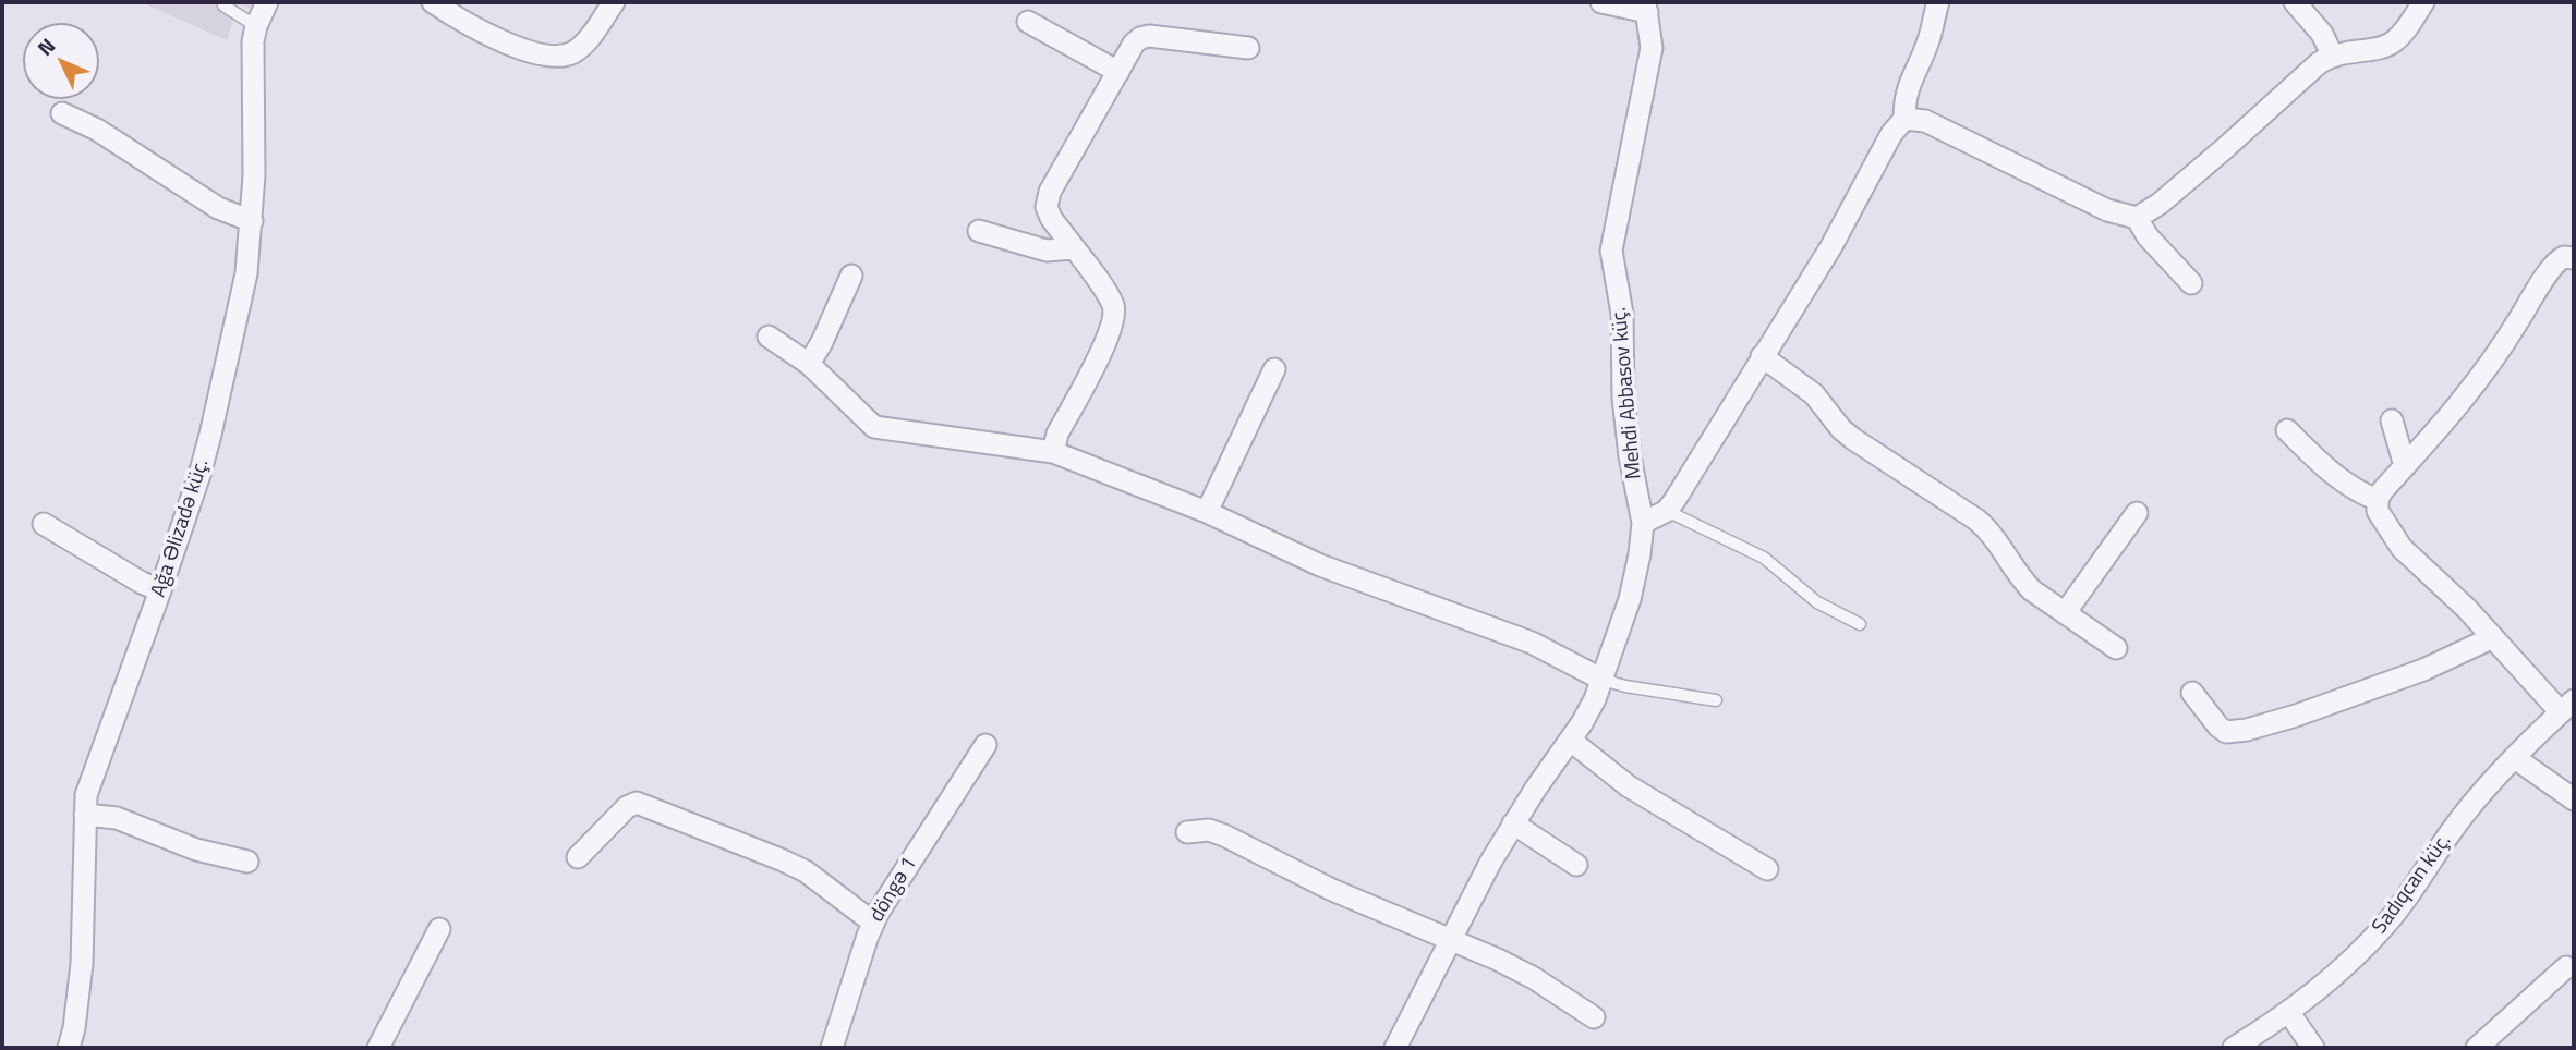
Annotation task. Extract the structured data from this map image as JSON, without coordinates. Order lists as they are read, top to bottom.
{
  "streets": {
    "street": [
      "Mehdi Abbasov küç.",
      "Ağa Əlizadə küç.",
      "Sadıqcan küç.",
      "döngə 1"
    ]
  },
  "north": "top left"
}
